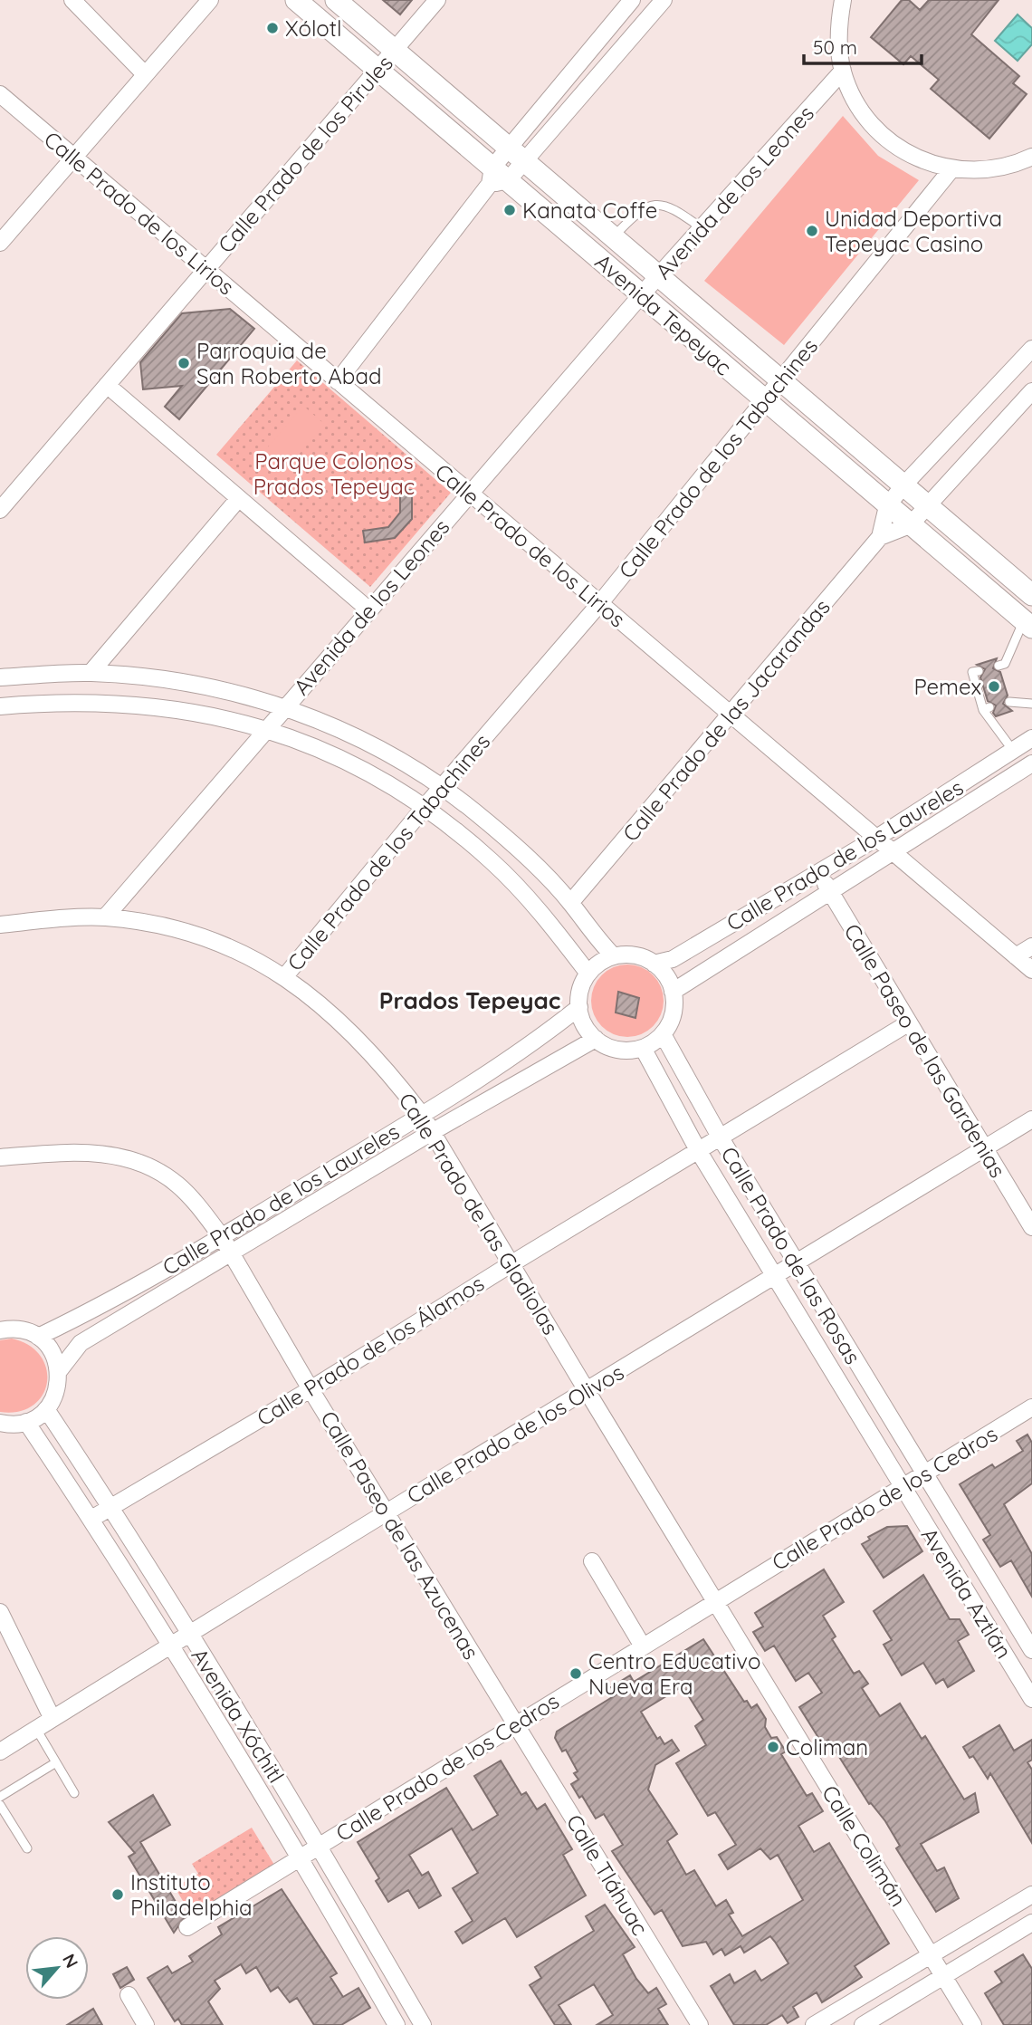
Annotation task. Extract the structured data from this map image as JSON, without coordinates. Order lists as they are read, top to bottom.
{
  "streets": {
    "street": [
      "Calle Prado de los Pirules",
      "Avenida de los Leones",
      "Calle Prado de los Lirios",
      "Avenida Tepeyac",
      "Calle Prado de los Tabachines",
      "Calle Prado de las Jacarandas",
      "Calle Prado de los Laureles",
      "Calle Paseo de las Gardenias",
      "Calle Prado de las Gladiolas",
      "Calle Prado de las Rosas",
      "Calle Prado de los Álamos",
      "Calle Prado de los Olivos",
      "Calle Prado de los Cedros",
      "Calle Paseo de las Azucenas",
      "Avenida Aztlán",
      "Avenida Xóchitl",
      "Calle Colimán",
      "Calle Tláhuac"
    ]
  },
  "crossings": [
    ["Calle Prado de los Pirules", "Calle Prado de los Lirios"],
    ["Calle Prado de los Pirules", "Avenida Tepeyac"],
    ["Avenida de los Leones", "Calle Prado de los Lirios"],
    ["Avenida de los Leones", "Avenida Tepeyac"],
    ["Avenida de los Leones", "Calle Prado de las Gladiolas"],
    ["Calle Prado de los Lirios", "Calle Prado de los Tabachines"],
    ["Calle Prado de los Lirios", "Calle Prado de las Jacarandas"],
    ["Calle Prado de los Lirios", "Calle Prado de los Laureles"],
    ["Avenida Tepeyac", "Calle Prado de los Tabachines"],
    ["Avenida Tepeyac", "Calle Prado de las Jacarandas"],
    ["Calle Prado de los Tabachines", "Calle Prado de las Gladiolas"],
    ["Calle Prado de los Laureles", "Calle Paseo de las Gardenias"],
    ["Calle Prado de los Laureles", "Calle Prado de las Gladiolas"],
    ["Calle Prado de los Laureles", "Calle Prado de las Rosas"],
    ["Calle Prado de los Laureles", "Calle Paseo de las Azucenas"],
    ["Calle Paseo de las Gardenias", "Calle Prado de los Álamos"],
    ["Calle Paseo de las Gardenias", "Calle Prado de los Olivos"],
    ["Calle Prado de las Gladiolas", "Calle Prado de los Álamos"],
    ["Calle Prado de las Gladiolas", "Calle Prado de los Olivos"],
    ["Calle Prado de las Gladiolas", "Calle Prado de los Cedros"],
    ["Calle Prado de las Gladiolas", "Calle Colimán"],
    ["Calle Prado de las Rosas", "Calle Prado de los Álamos"],
    ["Calle Prado de las Rosas", "Calle Prado de los Olivos"],
    ["Calle Prado de las Rosas", "Calle Prado de los Cedros"],
    ["Calle Prado de las Rosas", "Avenida Aztlán"],
    ["Calle Prado de los Álamos", "Calle Paseo de las Azucenas"],
    ["Calle Prado de los Álamos", "Avenida Xóchitl"],
    ["Calle Prado de los Olivos", "Calle Paseo de las Azucenas"],
    ["Calle Prado de los Olivos", "Avenida Xóchitl"],
    ["Calle Prado de los Cedros", "Calle Paseo de las Azucenas"],
    ["Calle Prado de los Cedros", "Avenida Aztlán"],
    ["Calle Prado de los Cedros", "Avenida Xóchitl"],
    ["Calle Prado de los Cedros", "Calle Colimán"],
    ["Calle Prado de los Cedros", "Calle Tláhuac"],
    ["Calle Paseo de las Azucenas", "Calle Tláhuac"]
  ],
  "districts": ["Prados Tepeyac"],
  "parks": ["Parque Colonos Prados Tepeyac"],
  "places": [
    "Xólotl",
    "Kanata Coffe",
    "Unidad Deportiva Tepeyac Casino",
    "Parroquia de San Roberto Abad",
    "Pemex",
    "Centro Educativo Nueva Era",
    "Coliman",
    "Instituto Philadelphia"
  ],
  "scale_bar": "50 m",
  "north": "top right"
}
